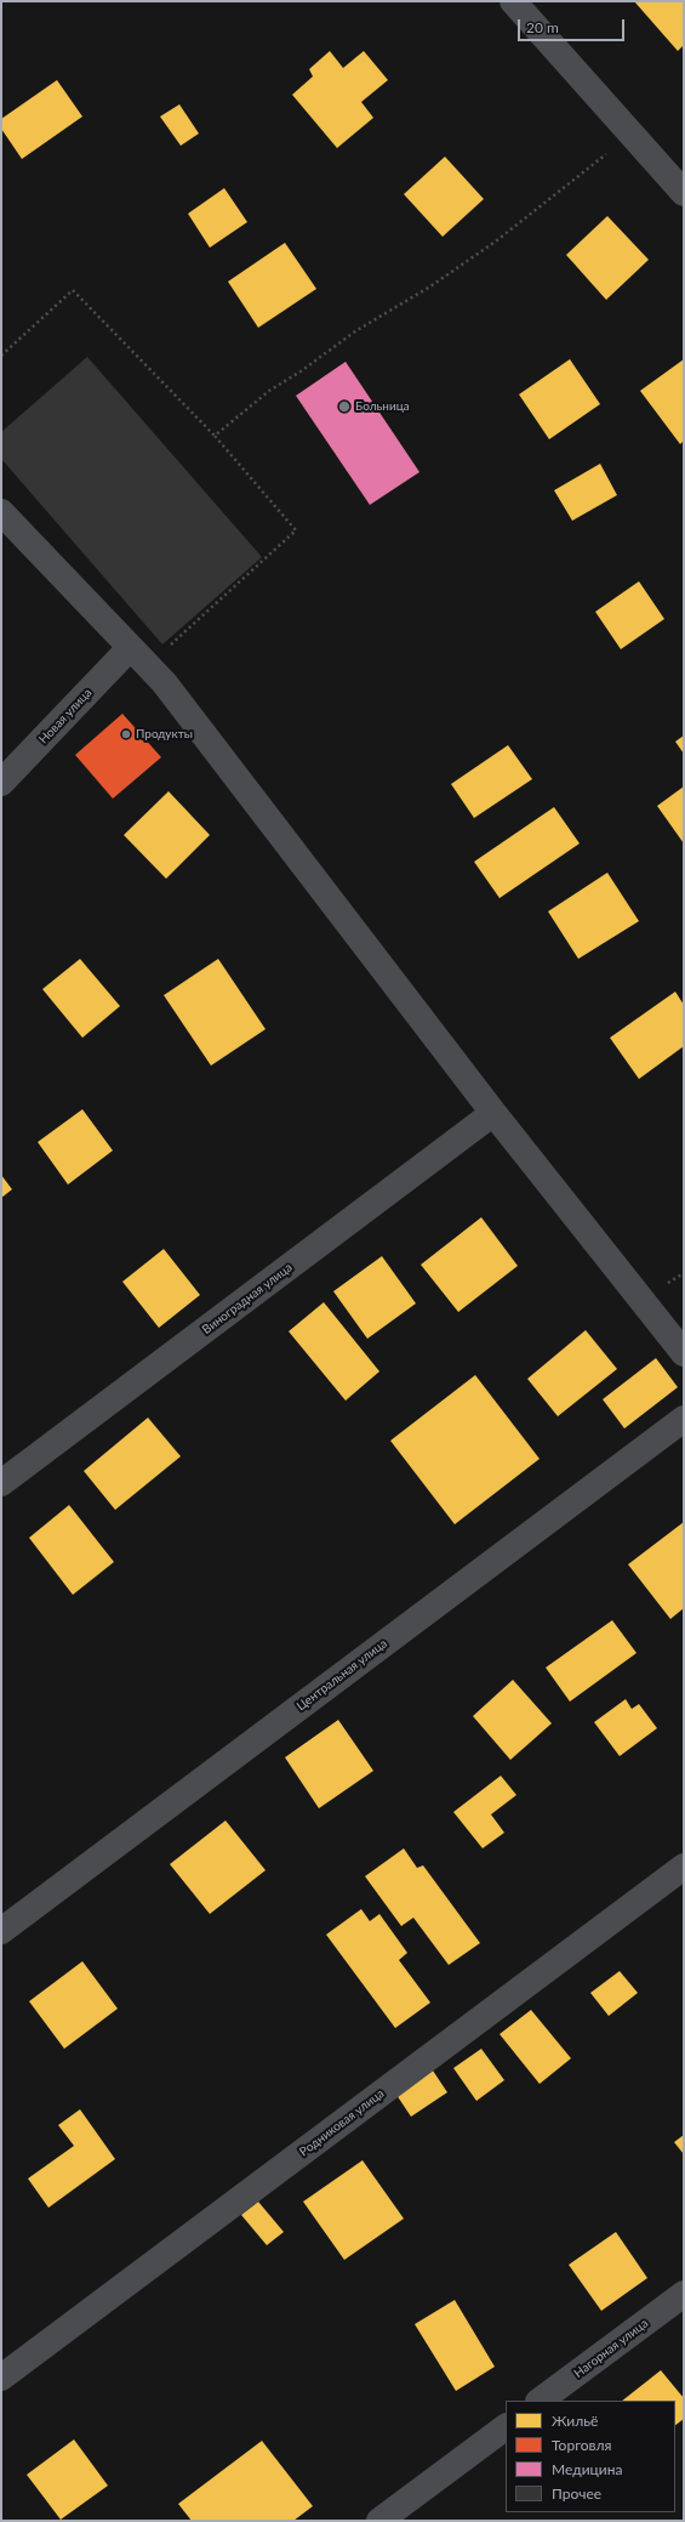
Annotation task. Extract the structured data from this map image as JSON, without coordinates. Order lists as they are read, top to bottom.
{
  "streets": {
    "street": [
      "Новая улица",
      "Виноградная улица",
      "Центральная улица",
      "Родниковая улица",
      "Нагорная улица"
    ]
  },
  "places": ["Больница", "Продукты"],
  "legend": [
    "Жильё",
    "Торговля",
    "Медицина",
    "Прочее"
  ],
  "scale_bar": "20 m"
}
